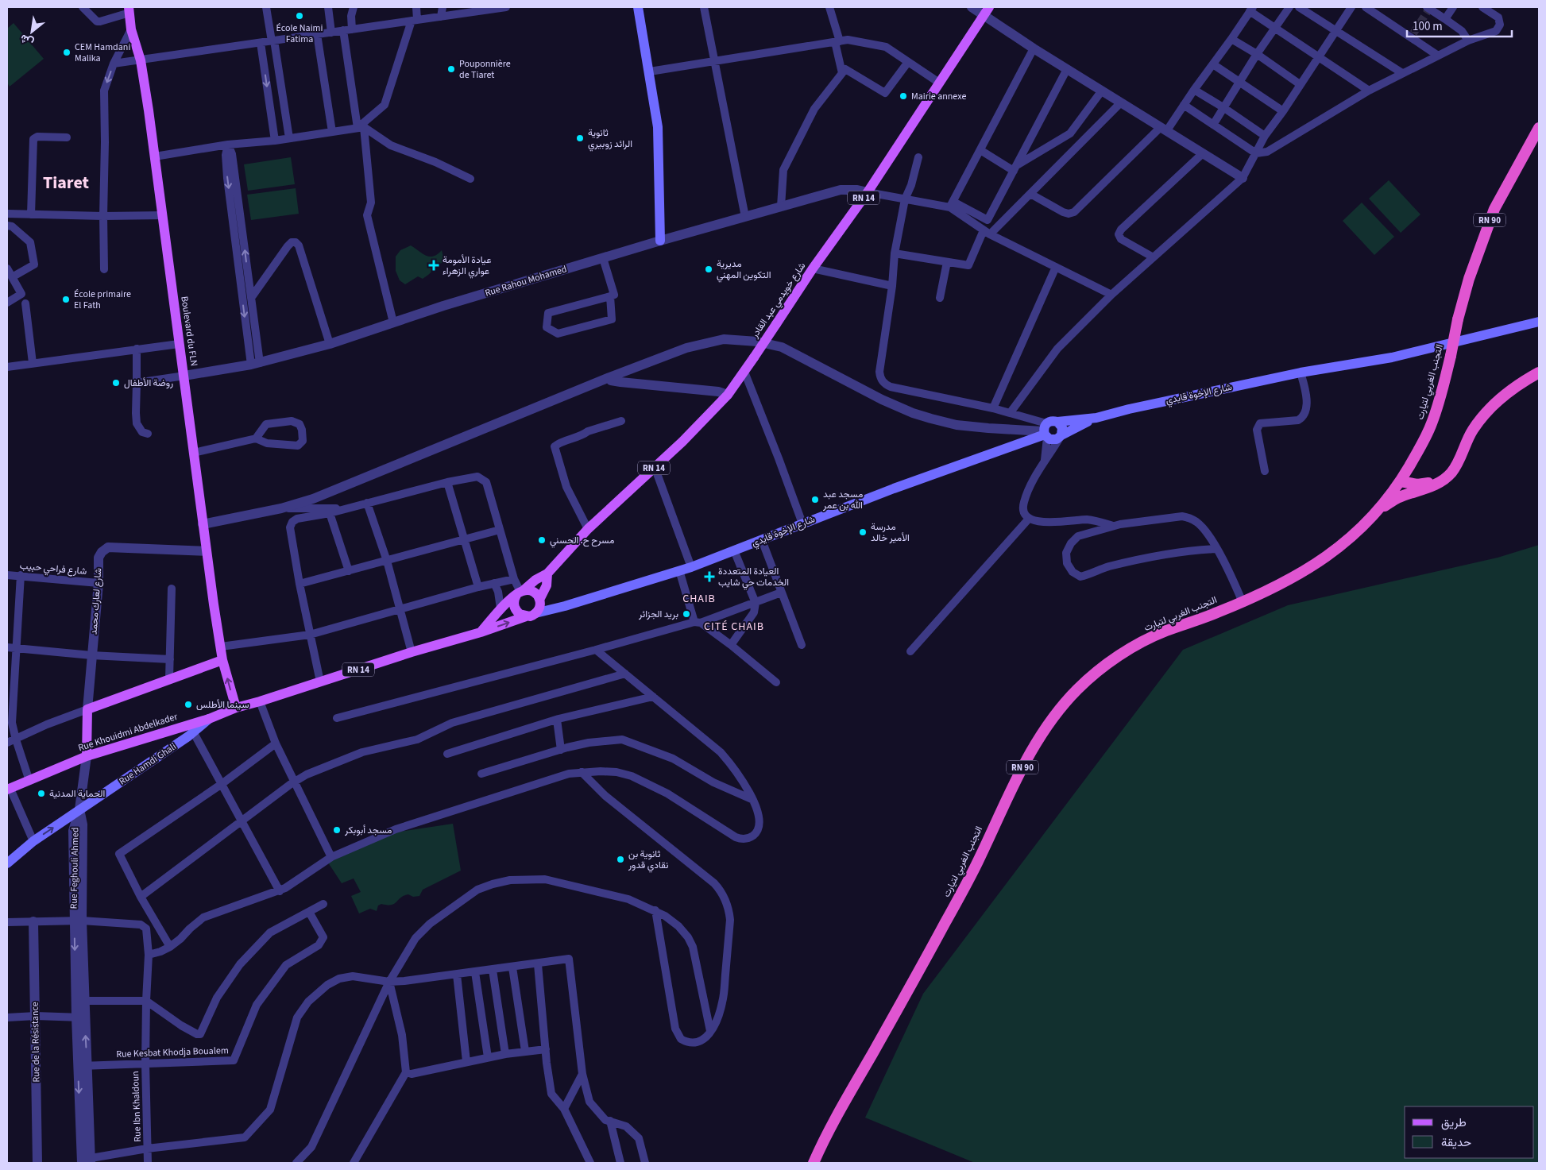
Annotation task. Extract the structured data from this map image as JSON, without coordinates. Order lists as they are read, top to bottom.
{
  "streets": {
    "highway": ["RN 90", "التجنب الغربي لتيارت"],
    "main road": [
      "RN 14",
      "شارع خويدمي عبد القادر",
      "Boulevard du FLN",
      "شارع الإخوة قايدي",
      "Rue Khouidmi Abdelkader",
      "Rue Hamdi Ghali"
    ],
    "street": [
      "Rue Rahou Mohamed",
      "شارع فراحي حبيب",
      "شارع لعارك محمد",
      "Rue Feghouli Ahmed",
      "Rue de la Résistance",
      "Rue Kesbat Khodja Boualem",
      "Rue Ibn Khaldoun"
    ]
  },
  "crossings": [
    ["RN 14", "شارع خويدمي عبد القادر"],
    ["RN 14", "شارع الإخوة قايدي"],
    ["RN 14", "Rue Khouidmi Abdelkader"],
    ["Rue Rahou Mohamed", "شارع خويدمي عبد القادر"],
    ["Rue Rahou Mohamed", "Boulevard du FLN"],
    ["شارع خويدمي عبد القادر", "شارع الإخوة قايدي"],
    ["شارع خويدمي عبد القادر", "Rue Khouidmi Abdelkader"],
    ["Boulevard du FLN", "شارع لعارك محمد"],
    ["Boulevard du FLN", "Rue Khouidmi Abdelkader"],
    ["شارع فراحي حبيب", "شارع لعارك محمد"],
    ["Rue Khouidmi Abdelkader", "Rue Hamdi Ghali"],
    ["Rue Khouidmi Abdelkader", "Rue Feghouli Ahmed"],
    ["Rue Hamdi Ghali", "Rue Feghouli Ahmed"],
    ["Rue Feghouli Ahmed", "Rue Kesbat Khodja Boualem"],
    ["Rue Feghouli Ahmed", "Rue Ibn Khaldoun"],
    ["Rue Kesbat Khodja Boualem", "Rue Ibn Khaldoun"]
  ],
  "districts": ["Tiaret", "CHAIB", "CITÉ CHAIB"],
  "places": {
    "other": [
      "École Naimi Fatima",
      "CEM Hamdani Malika",
      "Pouponnière de Tiaret",
      "Mairie annexe",
      "ثانوية الرائد زوبيري",
      "مديرية التكوين المهني",
      "École primaire El Fath",
      "روضة الأطفال",
      "مسجد عبد الله بن عمر",
      "مدرسة الأمير خالد",
      "مسرح ح. الحسني",
      "بريد الجزائر",
      "سينما الأطلس",
      "الحماية المدنية",
      "مسجد أبوبكر",
      "ثانوية بن نقادي قدور"
    ],
    "health": ["عيادة الأمومة عواري الزهراء", "العيادة المتعددة الخدمات حي شايب"]
  },
  "legend": ["طريق", "حديقة"],
  "scale_bar": "100 m",
  "north": "bottom left"
}
